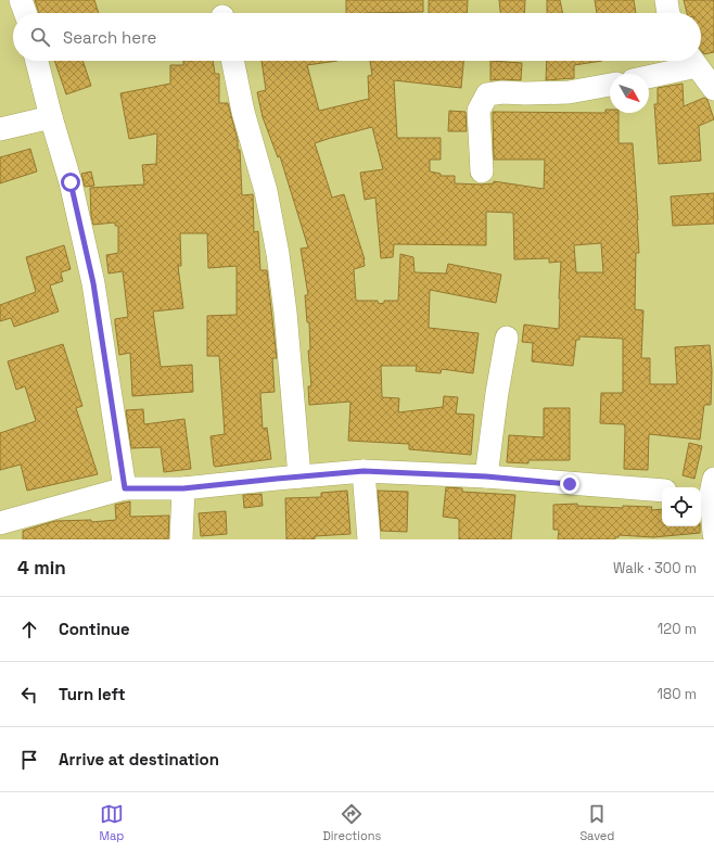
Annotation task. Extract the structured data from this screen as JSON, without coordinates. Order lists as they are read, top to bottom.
{
  "north": "bottom right",
  "page": {
    "search": "Search here",
    "heading": ["4 min", "Walk · 300 m"],
    "list": [
      ["Continue", "120 m"],
      ["Turn left", "180 m"],
      "Arrive at destination"
    ],
    "nav": ["Map", "Directions", "Saved"]
  }
}
